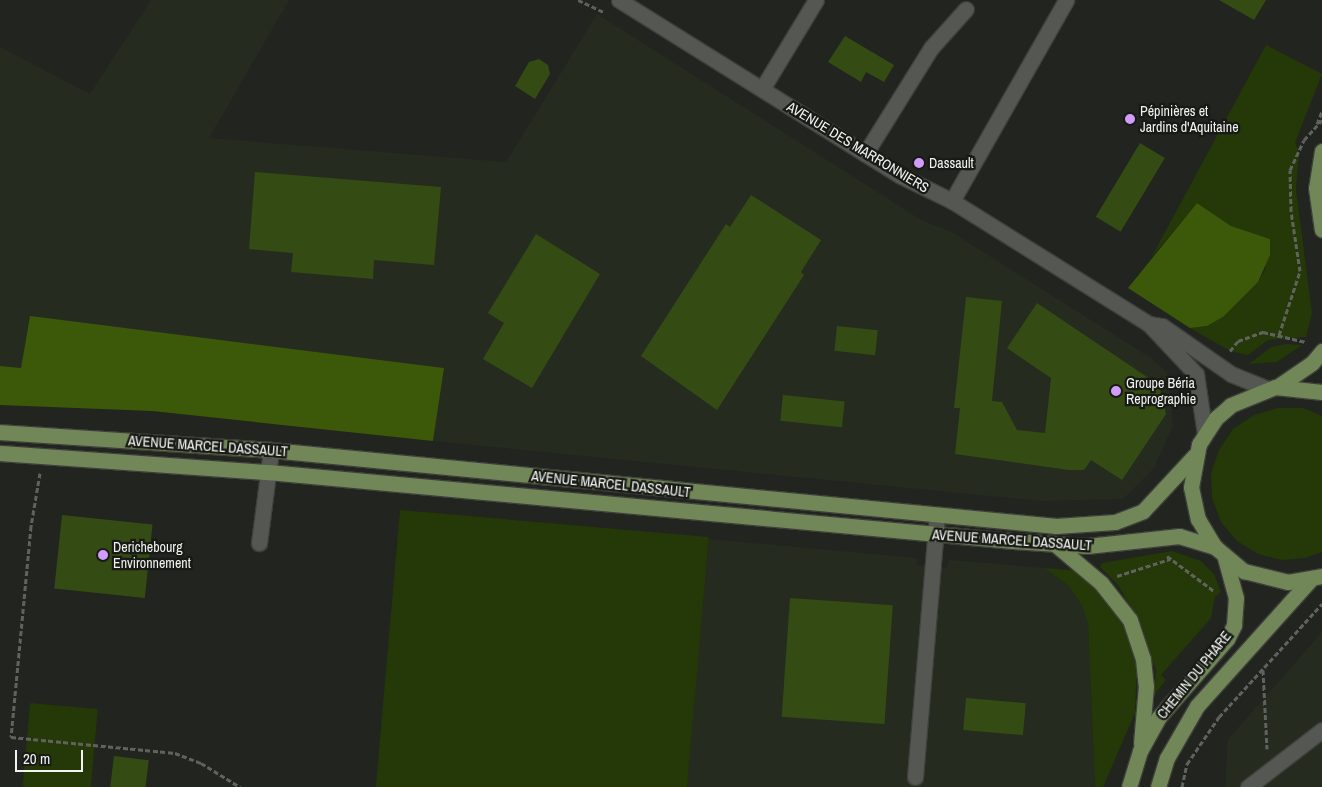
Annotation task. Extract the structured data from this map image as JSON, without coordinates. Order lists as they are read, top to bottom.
{
  "streets": {
    "main road": ["AVENUE MARCEL DASSAULT", "CHEMIN DU PHARE"],
    "street": ["AVENUE DES MARRONNIERS"]
  },
  "crossings": [
    ["AVENUE MARCEL DASSAULT", "CHEMIN DU PHARE"]
  ],
  "places": [
    "Pépinières et Jardins d'Aquitaine",
    "Dassault",
    "Groupe Béria Reprographie",
    "Derichebourg Environnement"
  ],
  "scale_bar": "20 m"
}
